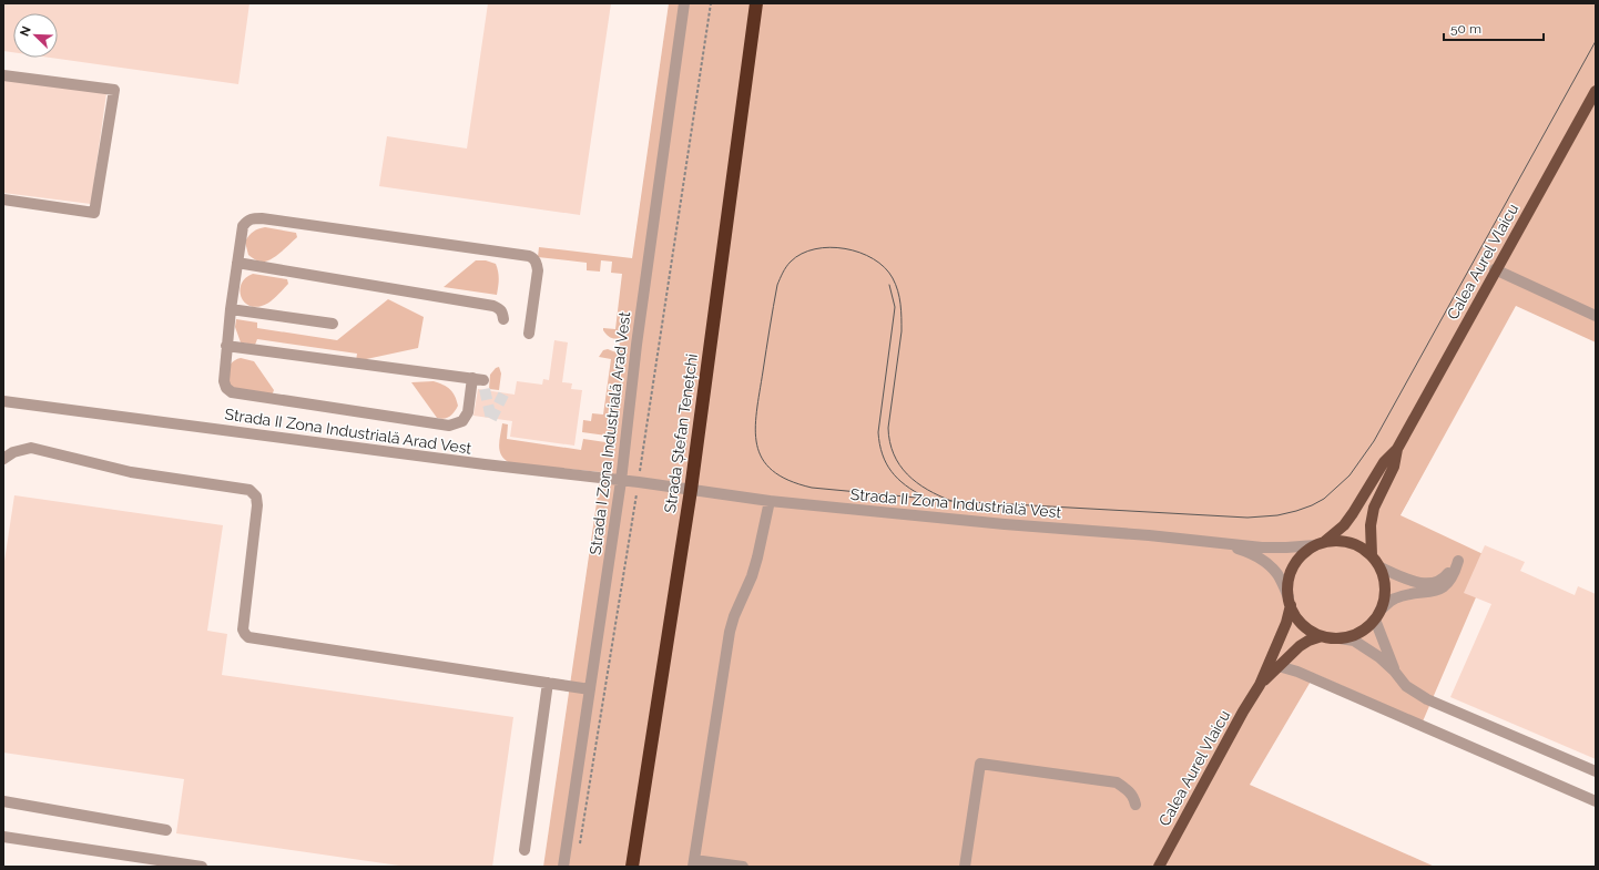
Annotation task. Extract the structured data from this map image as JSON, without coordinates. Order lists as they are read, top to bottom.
{
  "streets": {
    "highway": ["Strada Ștefan Tenețchi"],
    "main road": ["Calea Aurel Vlaicu"],
    "street": ["Strada II Zona Industrială Arad Vest", "Strada I Zona Industrială Arad Vest", "Strada II Zona Industrială Vest"]
  },
  "crossings": [
    ["Calea Aurel Vlaicu", "Strada II Zona Industrială Vest"],
    ["Strada II Zona Industrială Arad Vest", "Strada I Zona Industrială Arad Vest"],
    ["Strada II Zona Industrială Arad Vest", "Strada Ștefan Tenețchi"],
    ["Strada II Zona Industrială Arad Vest", "Strada II Zona Industrială Vest"],
    ["Strada Ștefan Tenețchi", "Strada II Zona Industrială Vest"]
  ],
  "scale_bar": "50 m",
  "north": "top left"
}
